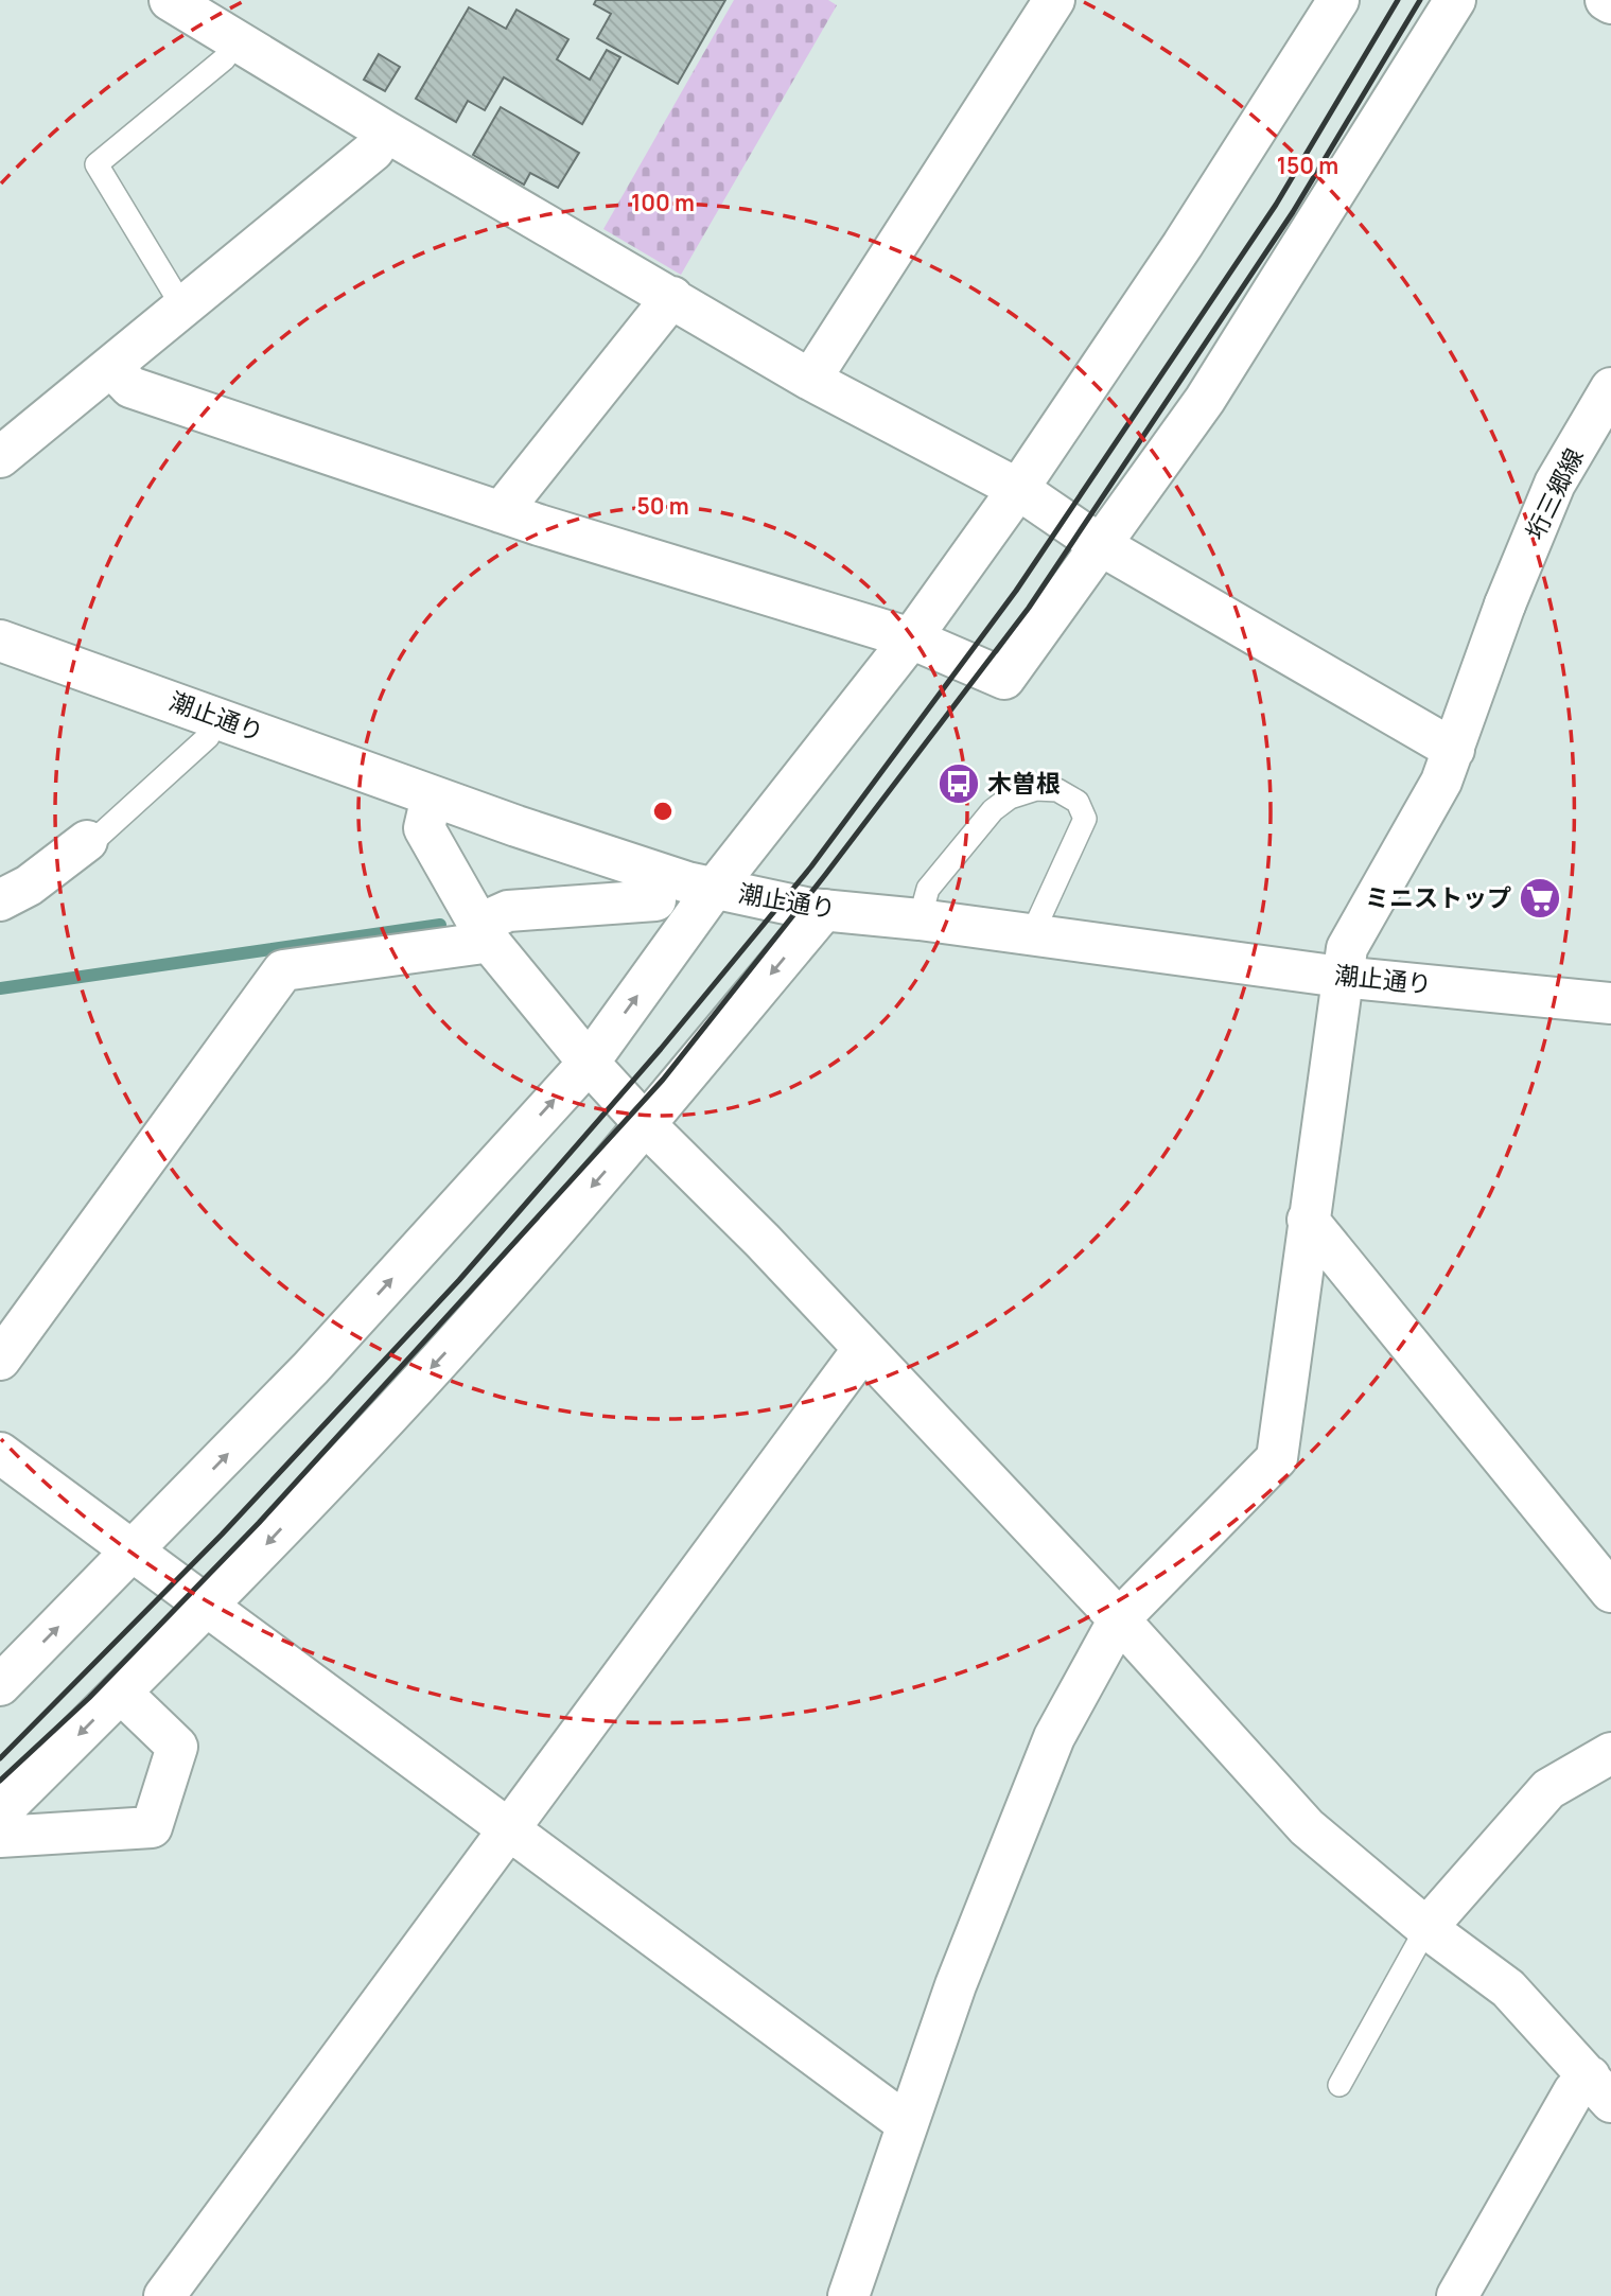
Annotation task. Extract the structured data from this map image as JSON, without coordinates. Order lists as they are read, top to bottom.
{
  "streets": {
    "street": ["垳三郷線", "潮止通り"]
  },
  "crossings": [
    ["垳三郷線", "潮止通り"]
  ],
  "places": {
    "bus stop": ["木曽根"],
    "supermarket": ["ミニストップ"]
  },
  "rings": ["150 m", "100 m", "50 m"]
}
